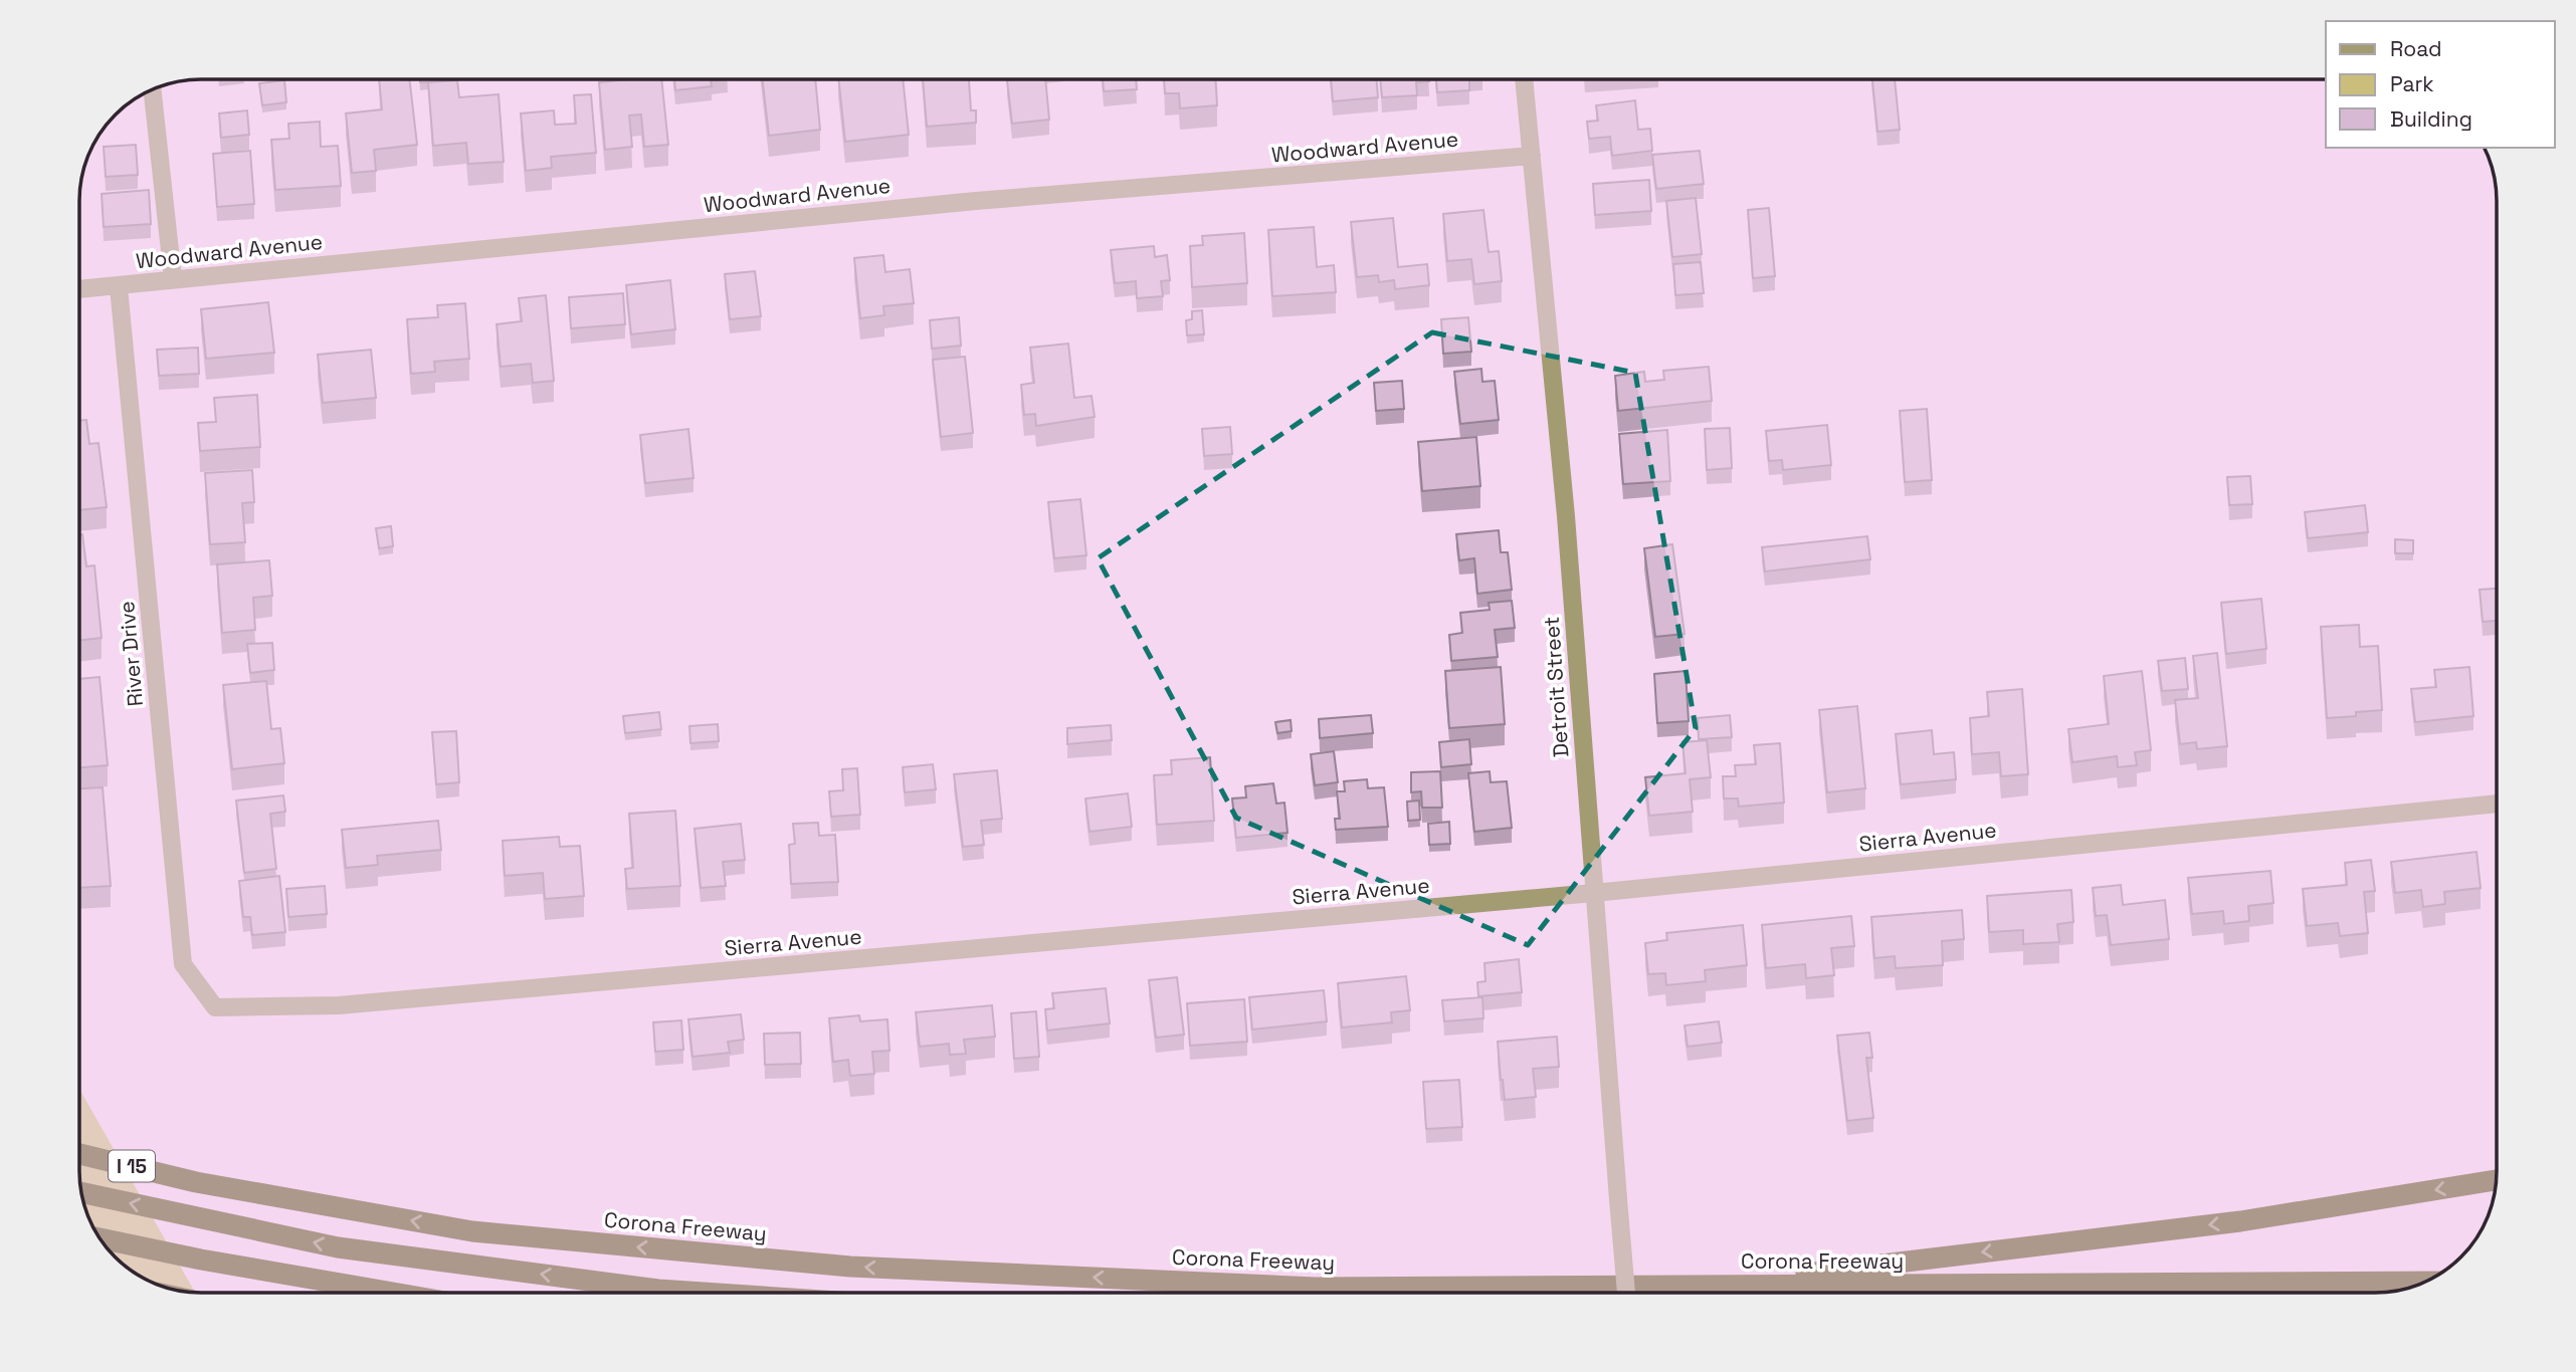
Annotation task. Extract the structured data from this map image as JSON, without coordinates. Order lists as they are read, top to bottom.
{
  "streets": {
    "highway": ["I 15", "Corona Freeway"],
    "street": [
      "Woodward Avenue",
      "River Drive",
      "Detroit Street",
      "Sierra Avenue"
    ]
  },
  "crossings": [
    ["Woodward Avenue", "River Drive"],
    ["Woodward Avenue", "Detroit Street"],
    ["River Drive", "Sierra Avenue"],
    ["Detroit Street", "Sierra Avenue"]
  ],
  "legend": ["Road", "Park", "Building"]
}
